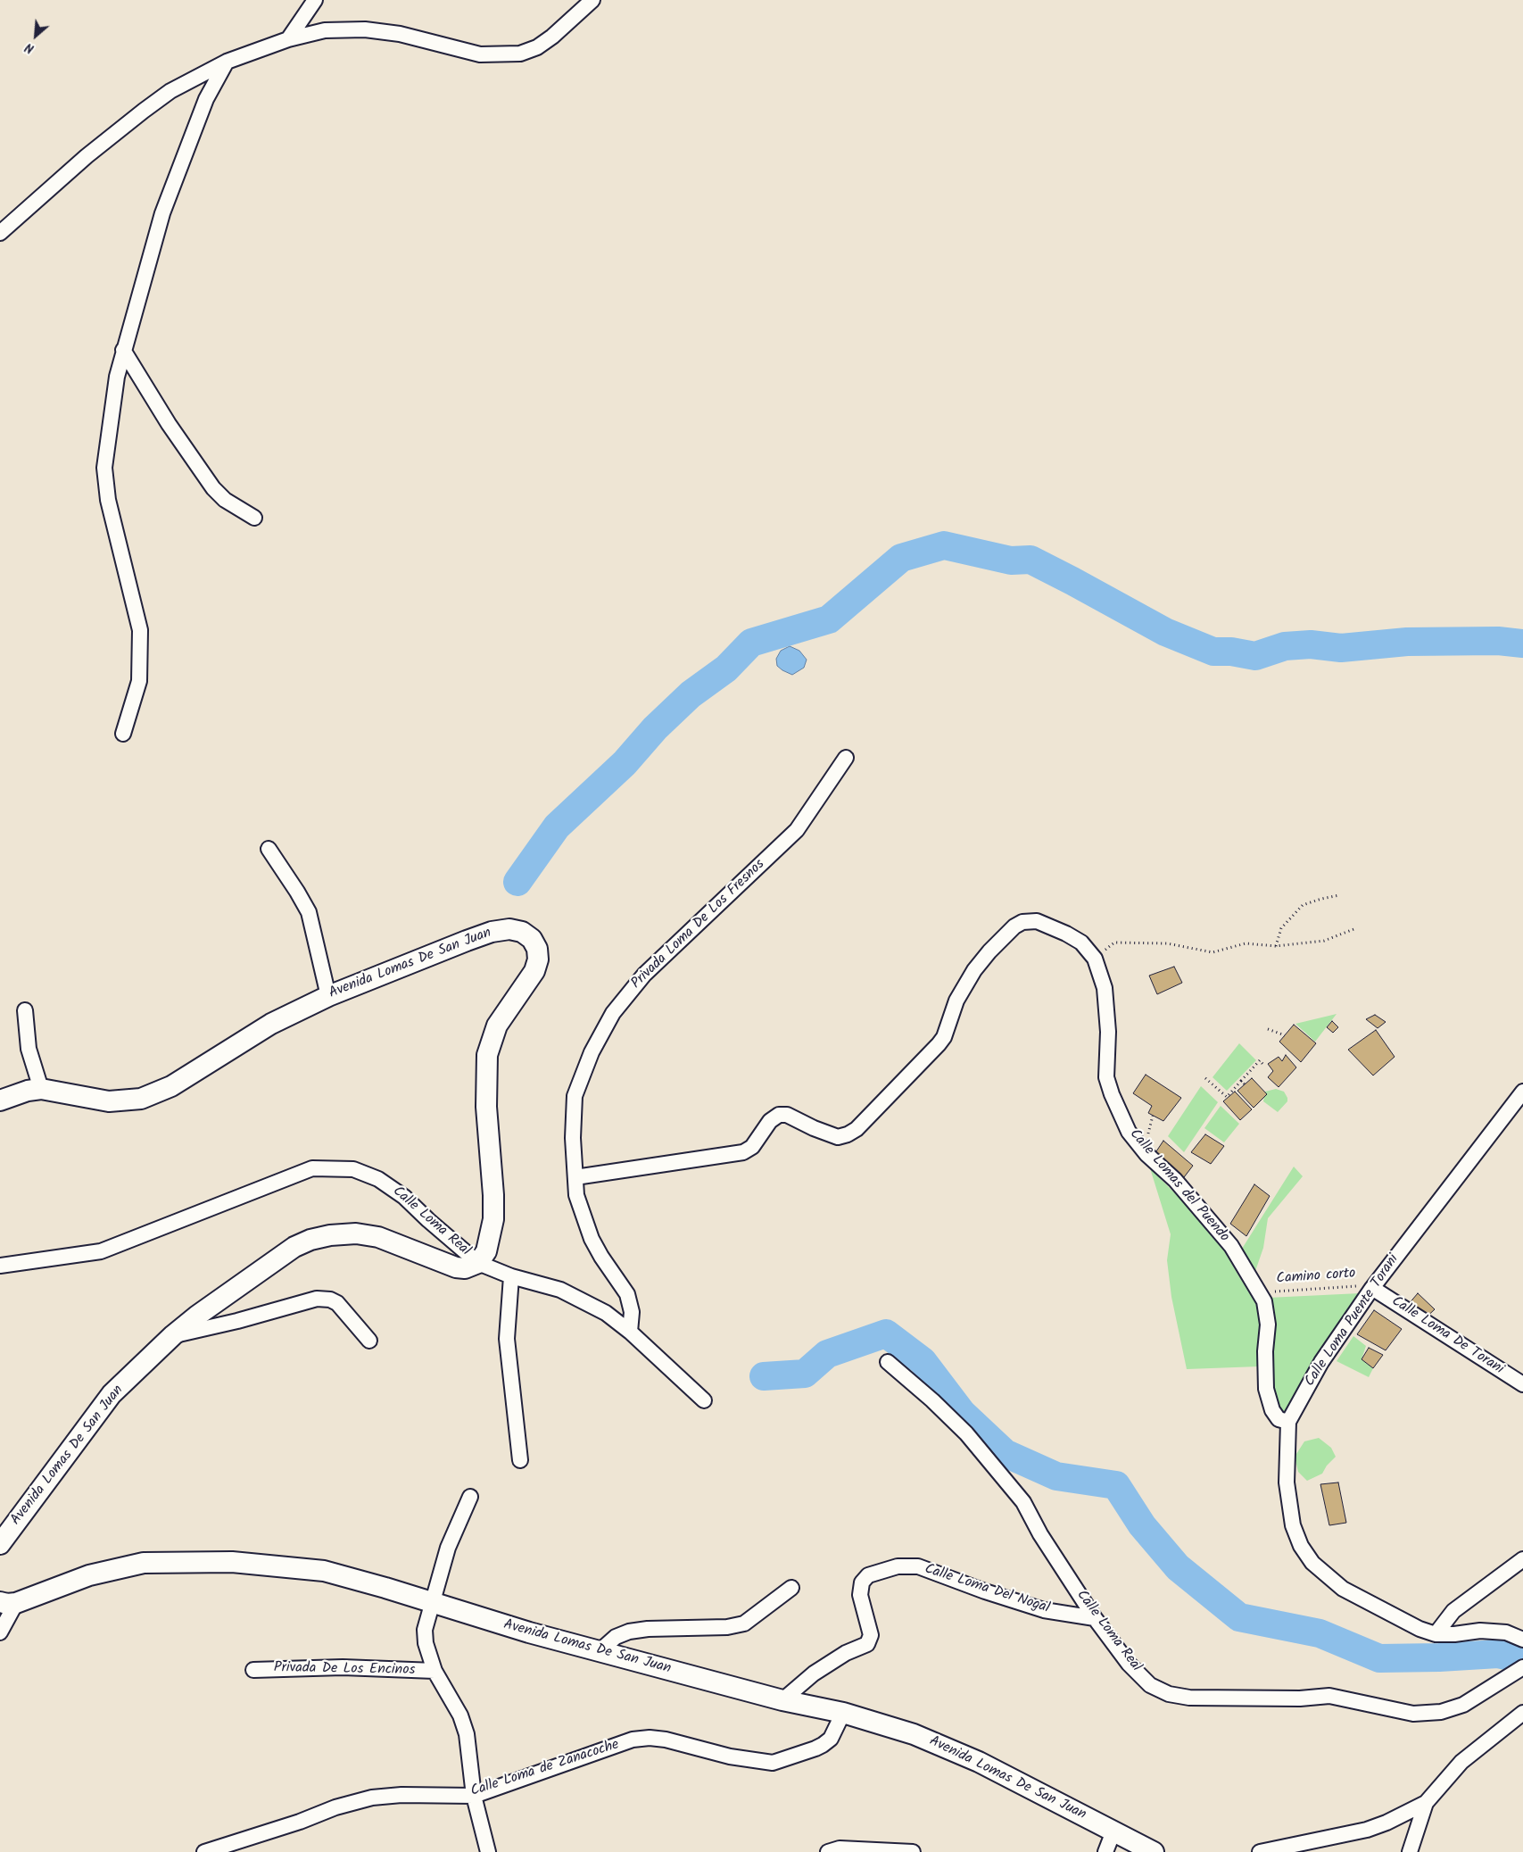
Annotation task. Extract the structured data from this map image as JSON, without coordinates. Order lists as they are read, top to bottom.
{
  "streets": {
    "main road": ["Avenida Lomas De San Juan"],
    "street": [
      "Privada Loma De Los Fresnos",
      "Calle Lomas del Puendo",
      "Calle Loma Real",
      "Calle Loma Puente Torani",
      "Calle Loma De Torani",
      "Calle Loma Del Nogal",
      "Privada De Los Encinos",
      "Calle Loma de Zanacoche"
    ],
    "path": ["Camino corto"]
  },
  "crossings": [
    ["Privada Loma De Los Fresnos", "Calle Loma Real"],
    ["Avenida Lomas De San Juan", "Calle Loma Real"],
    ["Avenida Lomas De San Juan", "Calle Loma Del Nogal"],
    ["Avenida Lomas De San Juan", "Calle Loma de Zanacoche"],
    ["Calle Lomas del Puendo", "Camino corto"],
    ["Calle Lomas del Puendo", "Calle Loma Puente Torani"],
    ["Calle Loma Real", "Calle Loma Del Nogal"],
    ["Camino corto", "Calle Loma Puente Torani"],
    ["Camino corto", "Calle Loma De Torani"],
    ["Calle Loma Puente Torani", "Calle Loma De Torani"]
  ],
  "north": "bottom left"
}
